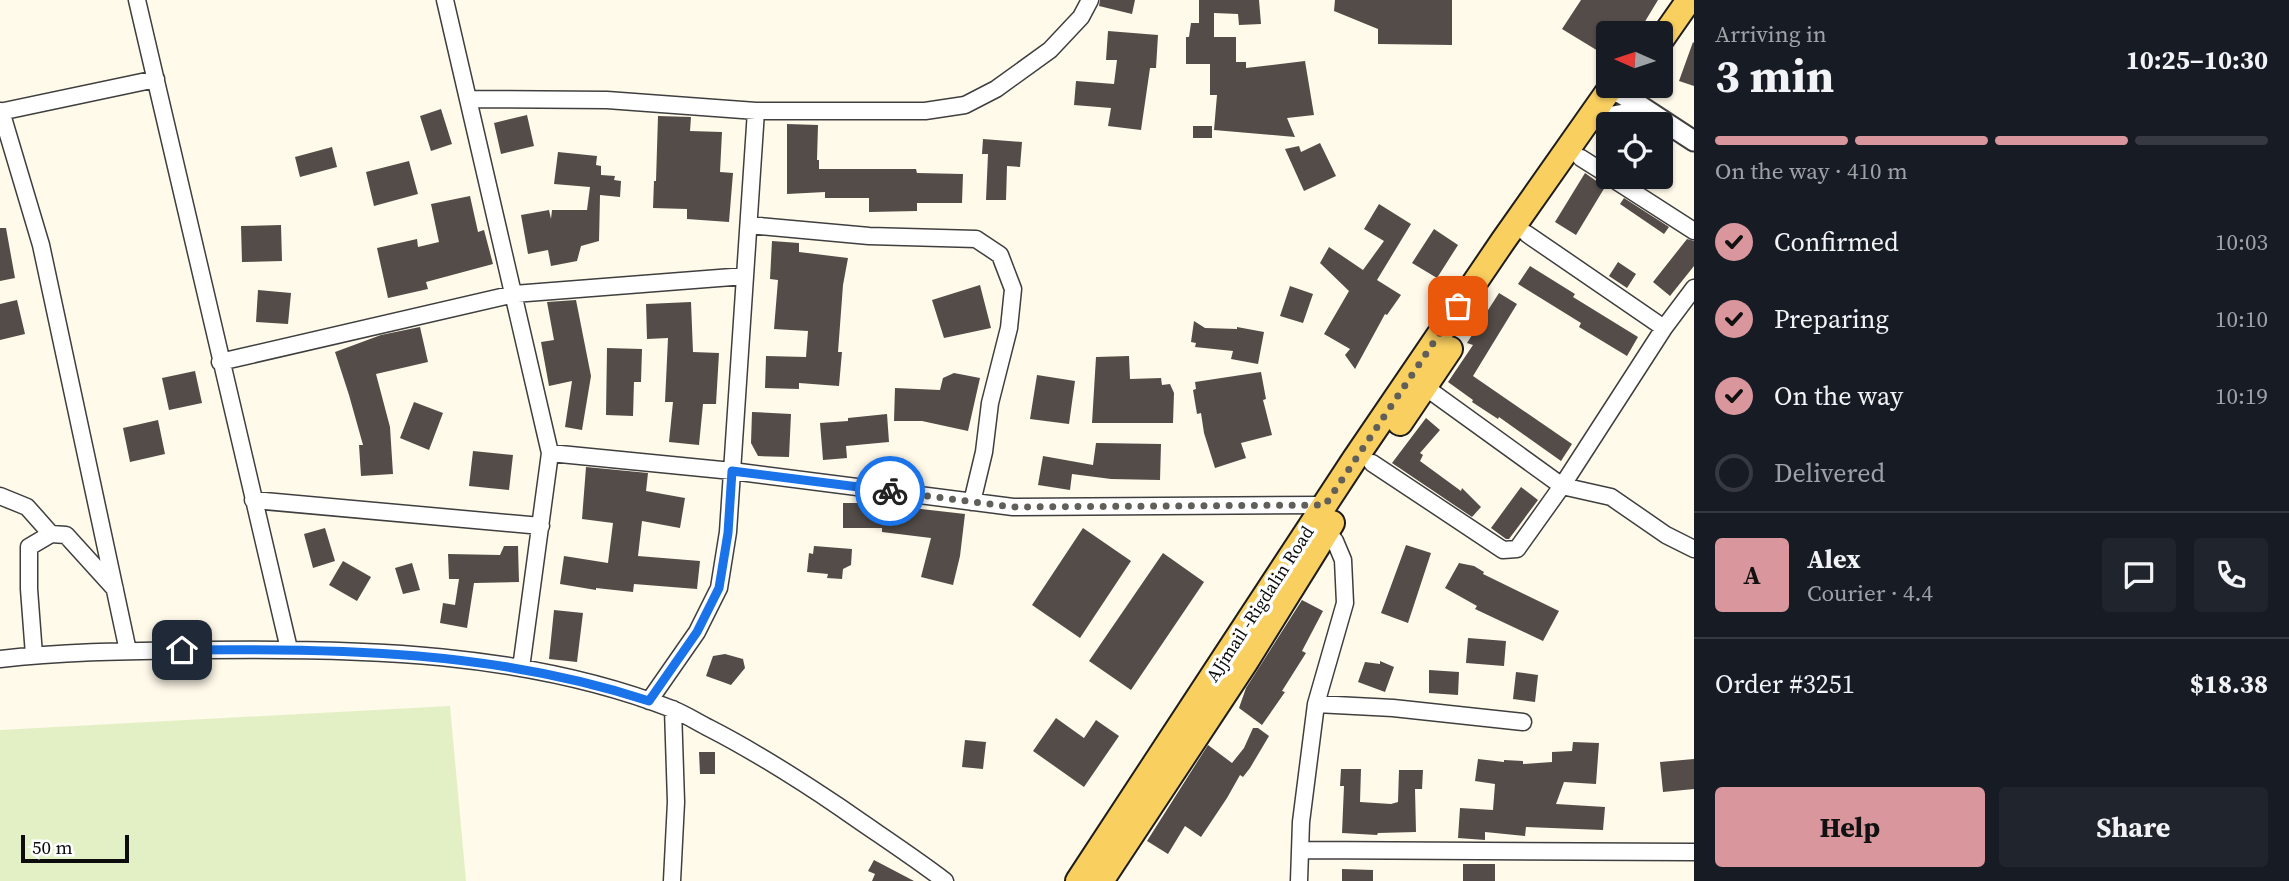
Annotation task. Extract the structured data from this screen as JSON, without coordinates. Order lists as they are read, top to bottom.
{
  "streets": {
    "main road": ["AJjmail -Rigdalin Road"]
  },
  "scale_bar": "50 m",
  "north": "left",
  "page": {
    "heading": ["3 min", "Arriving in", "10:25–10:30"],
    "panel": [
      "Alex",
      "Courier · 4.4",
      "Order #3251",
      "$18.38"
    ],
    "bar": "On the way · 410 m",
    "list": [
      ["Confirmed", "10:03"],
      ["Preparing", "10:10"],
      ["On the way", "10:19"],
      "Delivered"
    ],
    "round": "A",
    "buttons": ["Help", "Share"],
    "scale": "50 m"
  }
}
